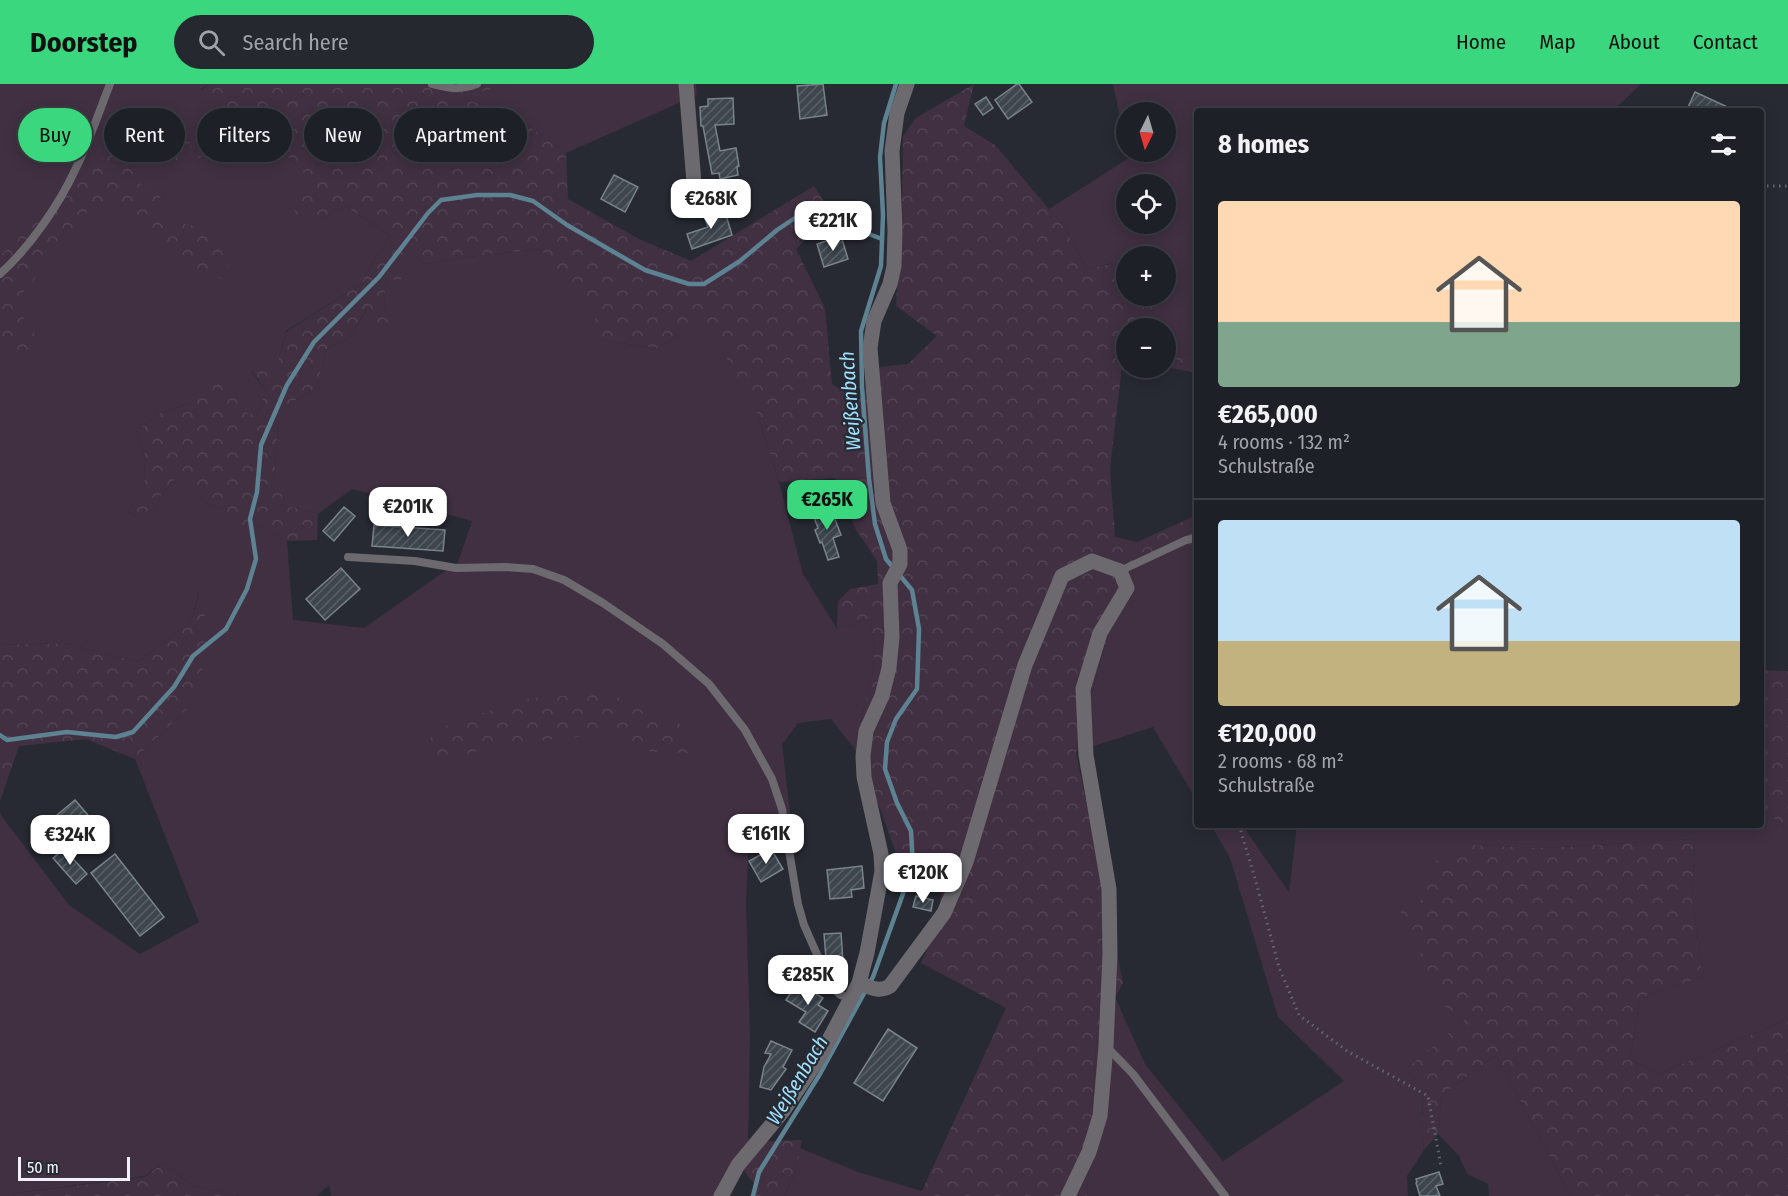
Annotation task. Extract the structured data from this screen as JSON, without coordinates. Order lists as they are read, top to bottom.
{
  "water": ["Weißenbach"],
  "scale_bar": "50 m",
  "north": "bottom",
  "page": {
    "header": "Doorstep",
    "search": "Search here",
    "nav": [
      "Home",
      "Map",
      "About",
      "Contact"
    ],
    "map_buttons": ["+", "−"],
    "chip": [
      "Buy",
      "Rent",
      "Filters",
      "New",
      "Apartment"
    ],
    "heading": "8 homes",
    "price": [
      "€268K",
      "€221K",
      "€265K",
      "€201K",
      "€161K",
      "€324K",
      "€120K",
      "€285K"
    ],
    "list": [
      {
        "name": "€265,000",
        "note": "4 rooms · 132 m² · Schulstraße"
      },
      {
        "name": "€120,000",
        "note": "2 rooms · 68 m² · Schulstraße"
      }
    ],
    "scale": "50 m"
  }
}
